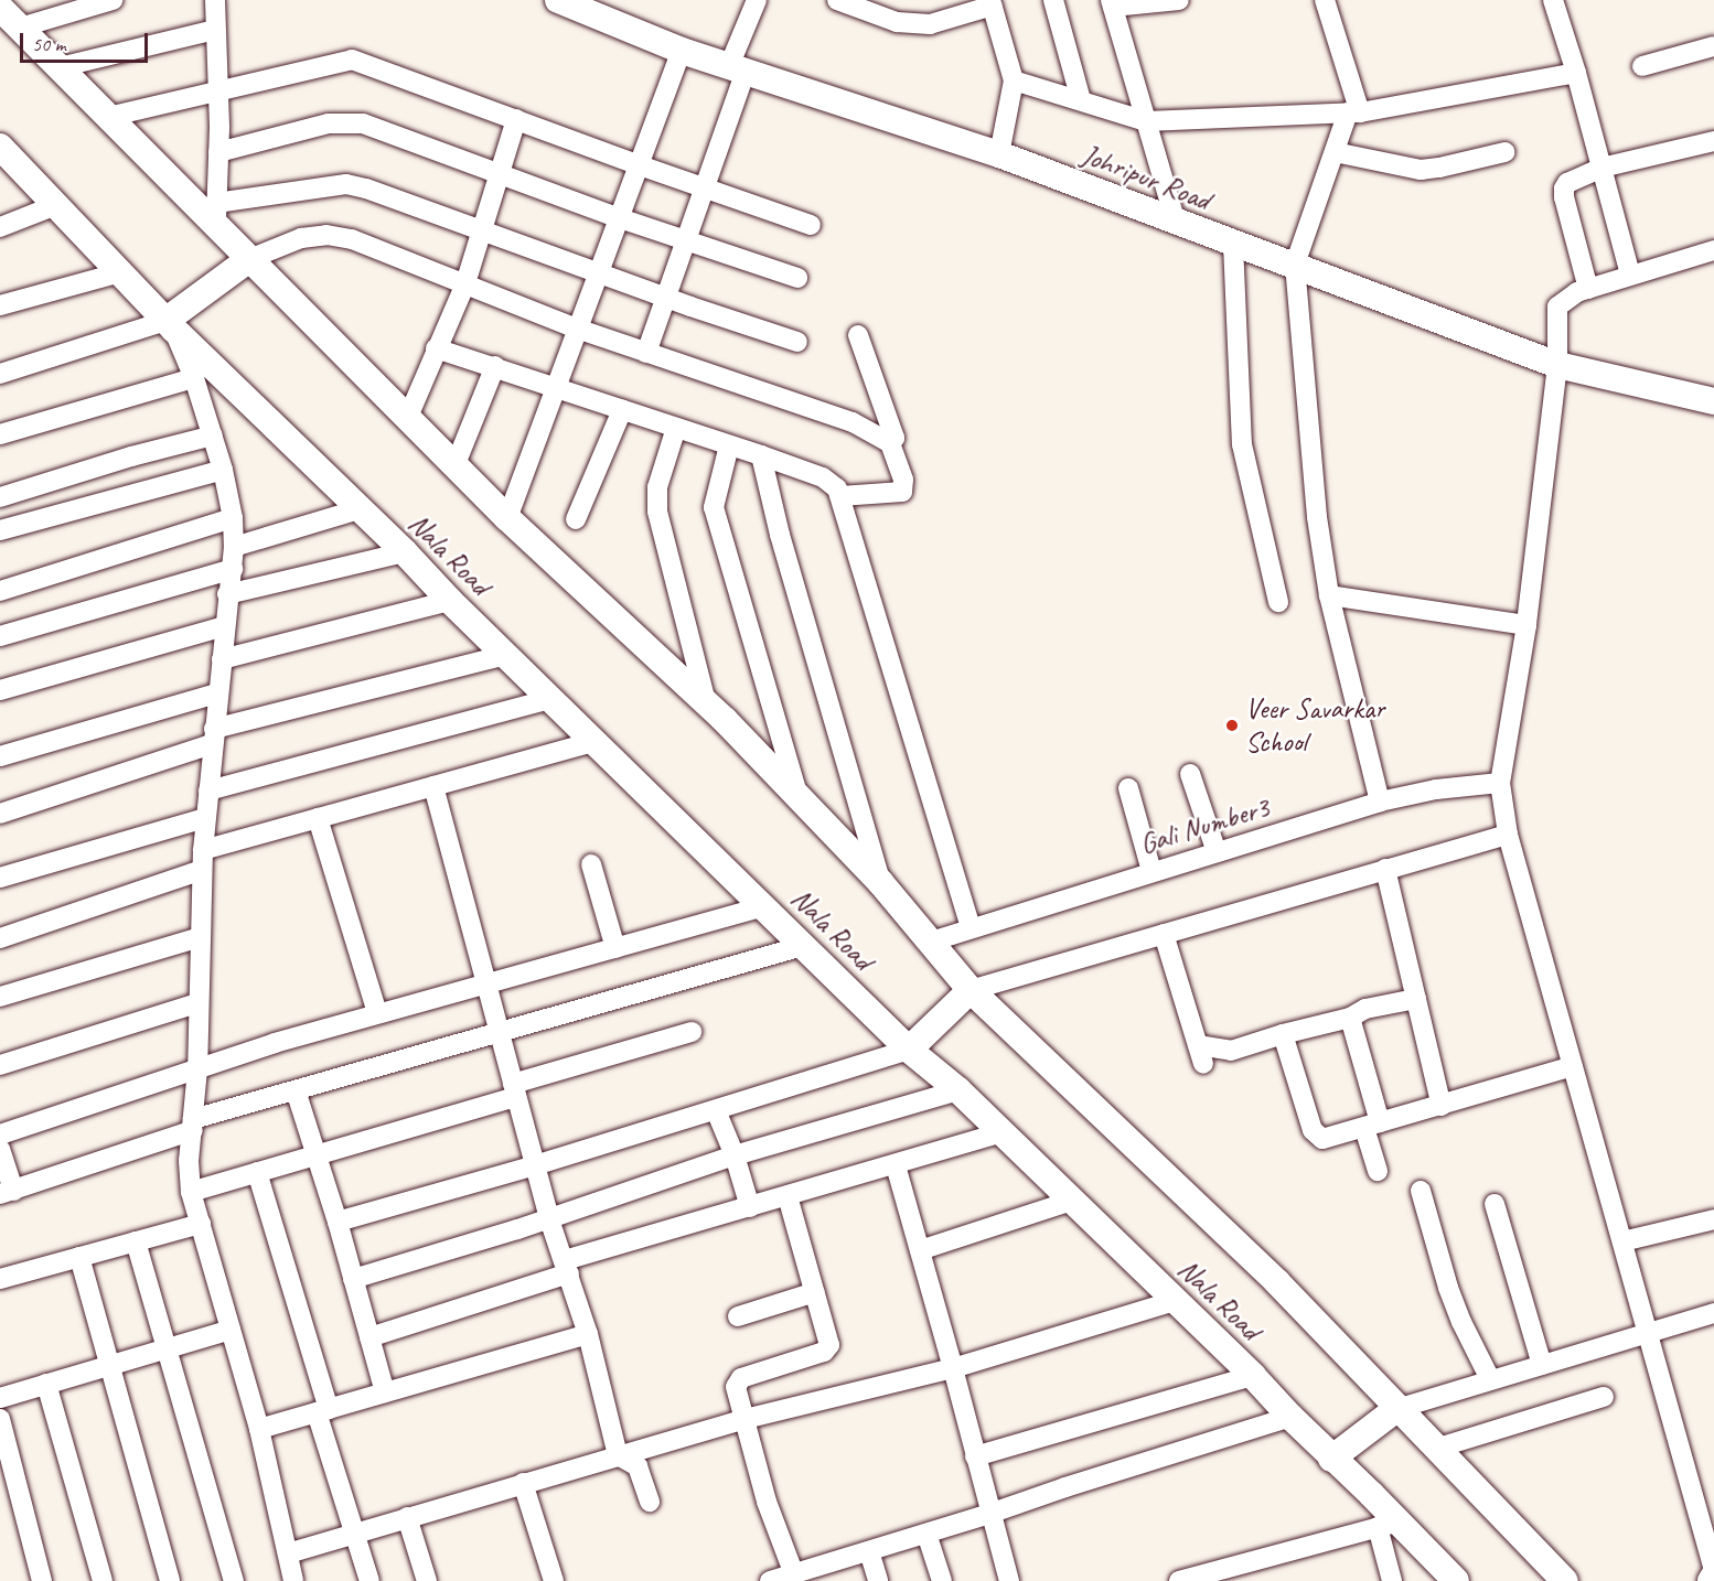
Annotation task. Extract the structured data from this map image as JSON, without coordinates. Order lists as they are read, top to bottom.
{
  "streets": {
    "street": ["Johripur Road", "Nala Road", "Gali Number3"]
  },
  "places": ["Veer Savarkar School"],
  "scale_bar": "50 m"
}
